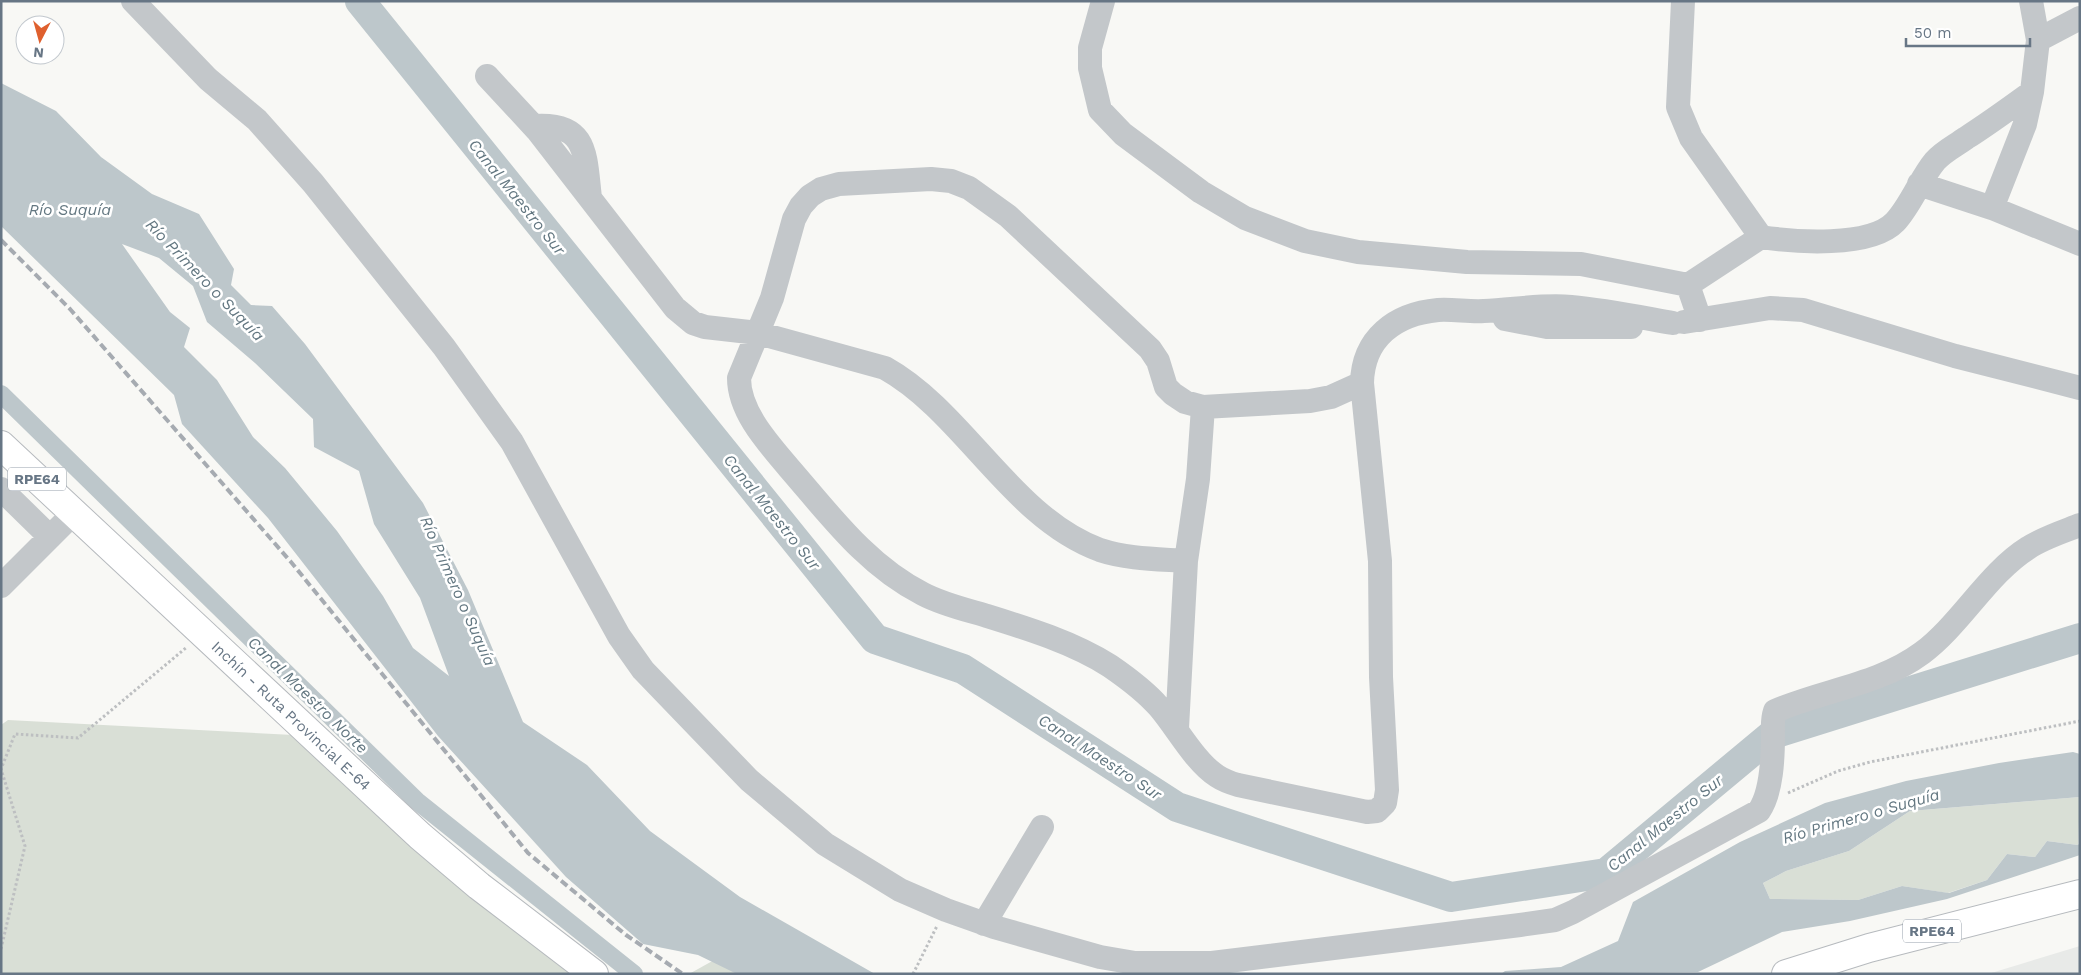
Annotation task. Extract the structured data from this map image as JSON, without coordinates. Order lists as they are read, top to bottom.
{
  "streets": {
    "main road": ["RPE64", "Inchín - Ruta Provincial E-64"]
  },
  "water": [
    "Canal Maestro Sur",
    "Río Suquía",
    "Río Primero o Suquía",
    "Canal Maestro Norte"
  ],
  "scale_bar": "50 m",
  "north": "bottom"
}
